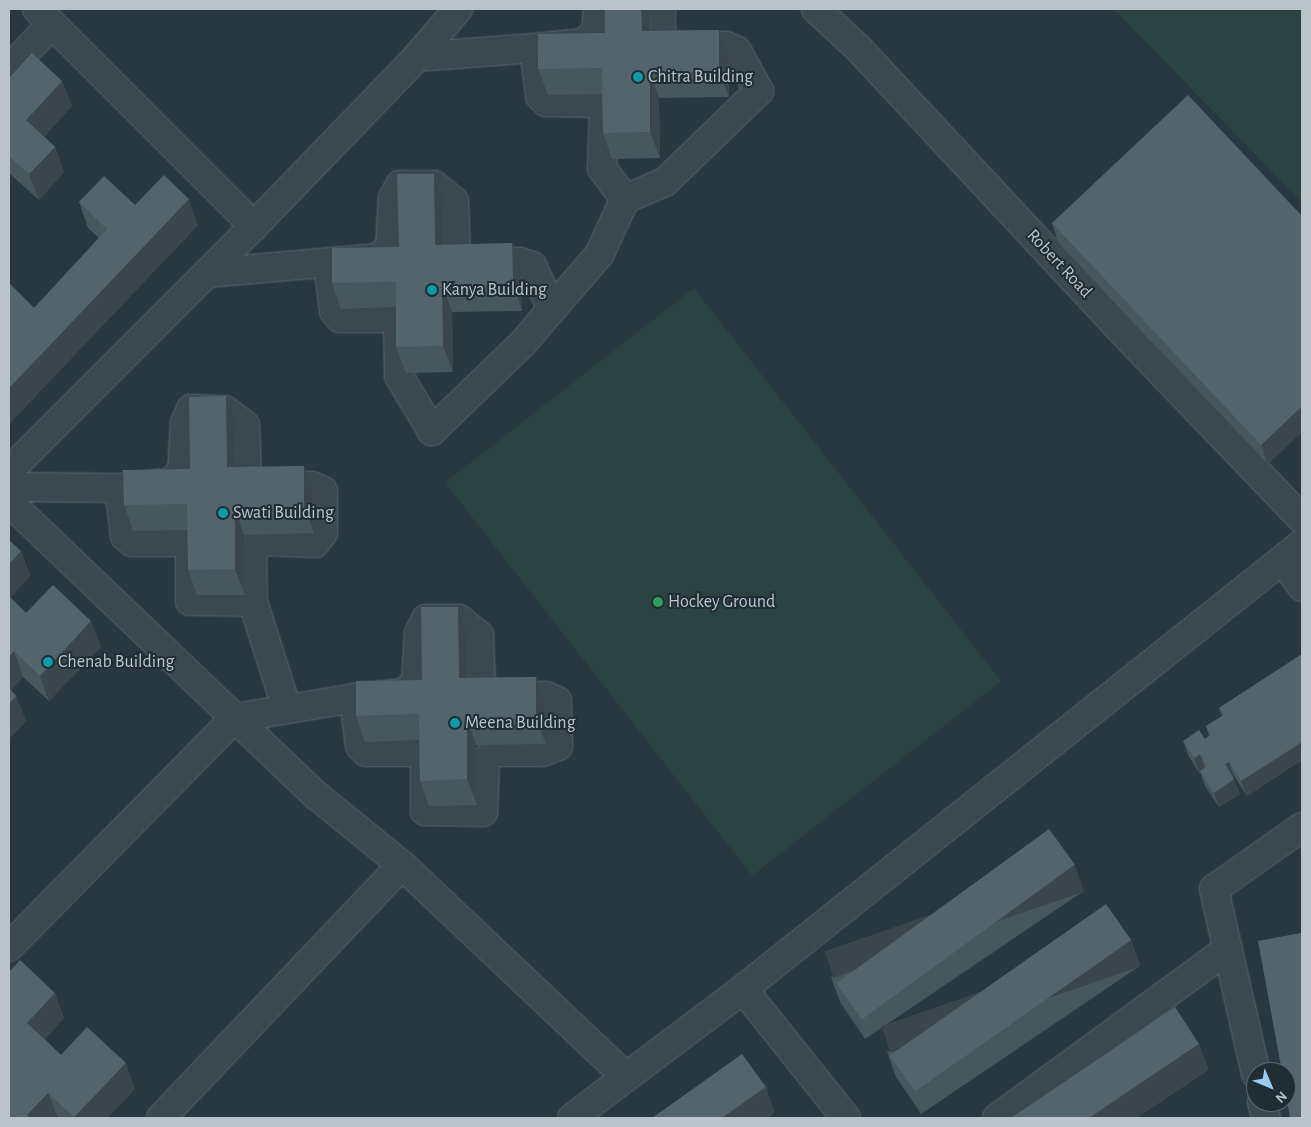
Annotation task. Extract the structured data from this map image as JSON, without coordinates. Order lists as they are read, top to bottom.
{
  "streets": {
    "street": ["Robert Road"]
  },
  "places": [
    "Chitra Building",
    "Kanya Building",
    "Swati Building",
    "Hockey Ground",
    "Chenab Building",
    "Meena Building"
  ],
  "north": "bottom right"
}
